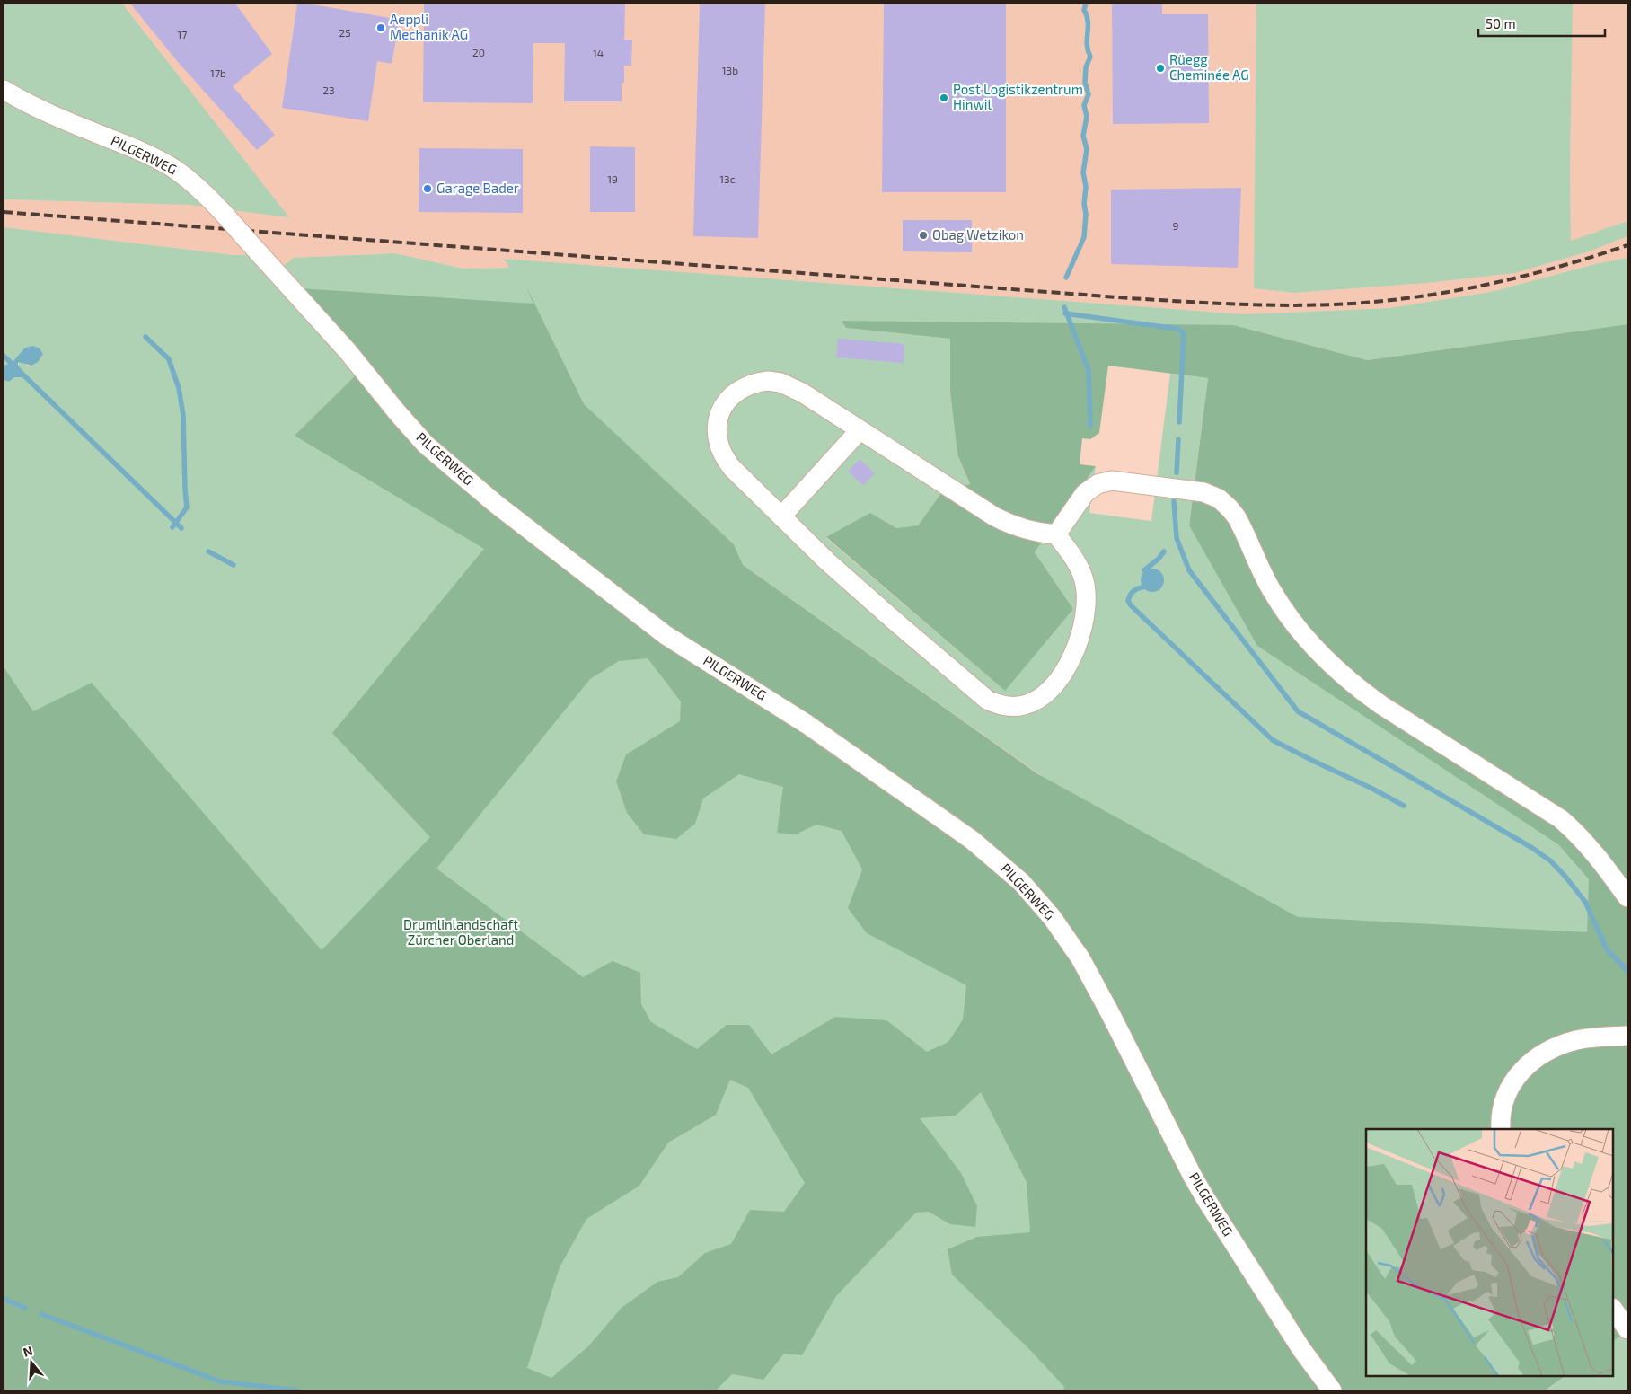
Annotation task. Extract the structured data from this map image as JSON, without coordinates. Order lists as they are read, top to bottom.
{
  "streets": {
    "street": ["PILGERWEG"]
  },
  "parks": ["Drumlinlandschaft Zürcher Oberland"],
  "places": [
    "Aeppli Mechanik AG",
    "Rüegg Cheminée AG",
    "Post Logistikzentrum Hinwil",
    "Garage Bader",
    "Obag Wetzikon"
  ],
  "house_numbers": [
    "25",
    "17",
    "20",
    "14",
    "13b",
    "17b",
    "23",
    "19",
    "13c",
    "9"
  ],
  "scale_bar": "50 m",
  "north": "top"
}
